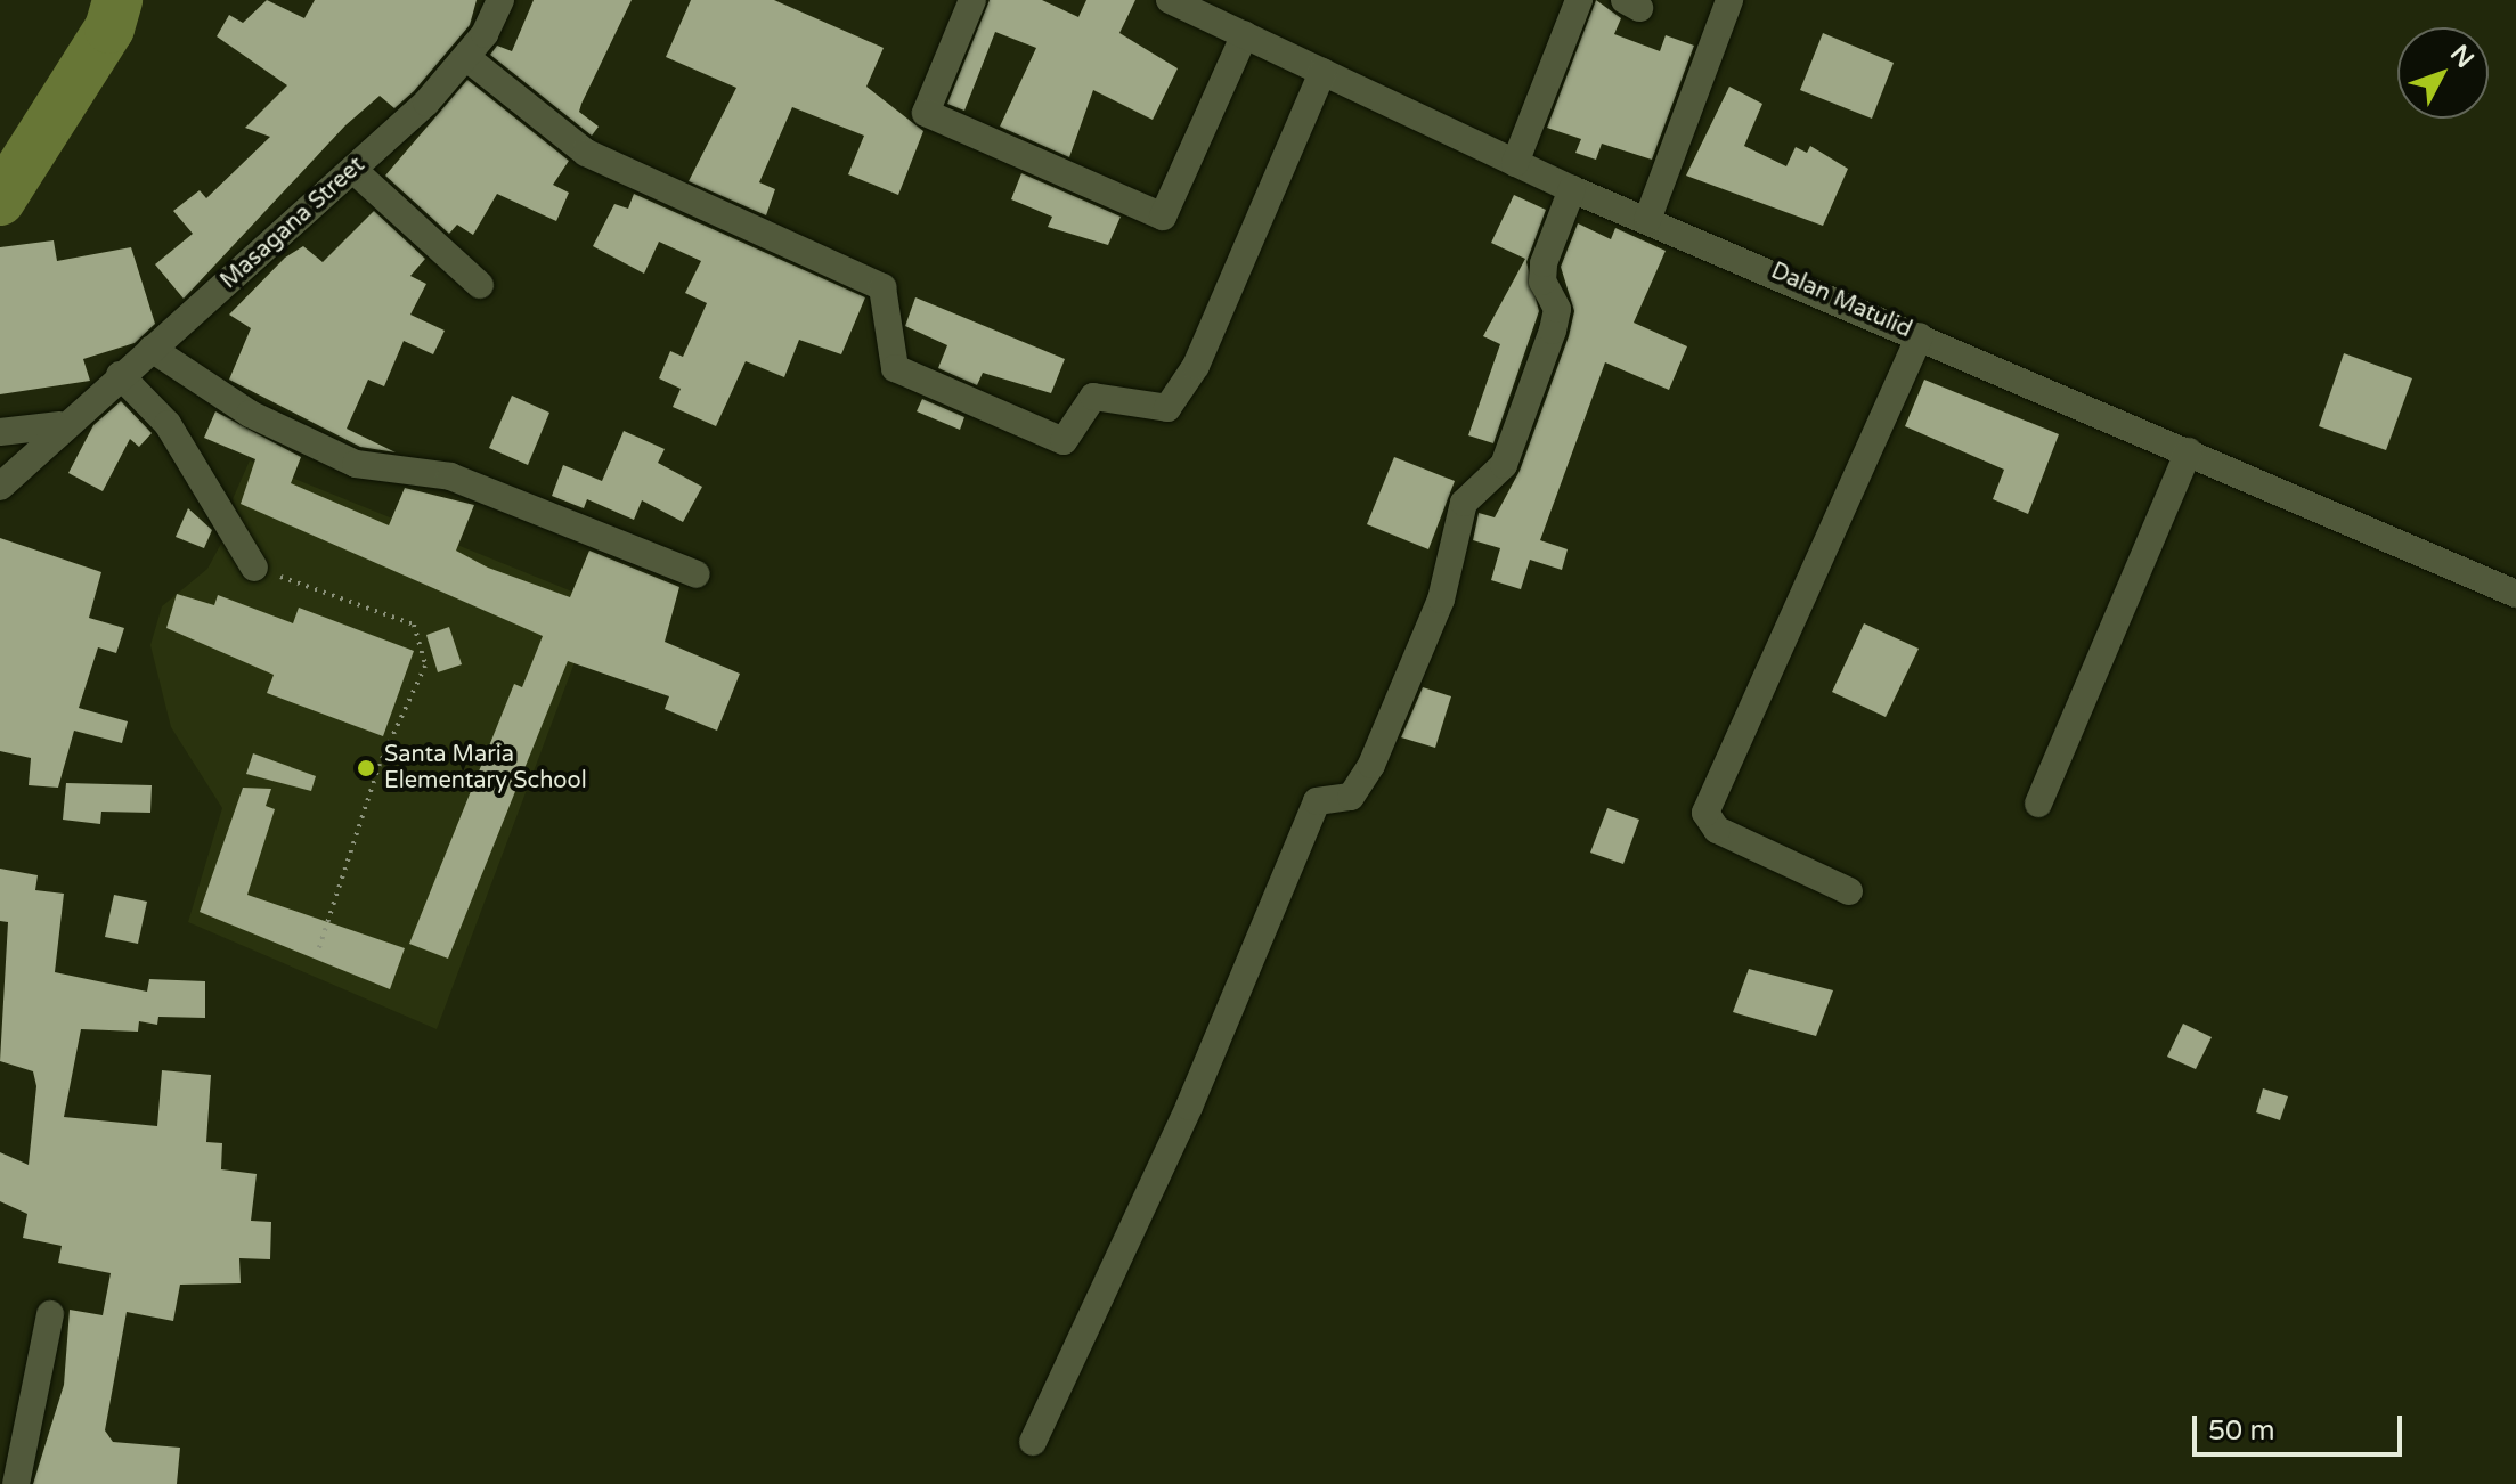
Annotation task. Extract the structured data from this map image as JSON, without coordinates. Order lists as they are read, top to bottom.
{
  "streets": {
    "street": ["Masagana Street", "Dalan Matulid"]
  },
  "places": ["Santa Maria Elementary School"],
  "scale_bar": "50 m",
  "north": "top right"
}
